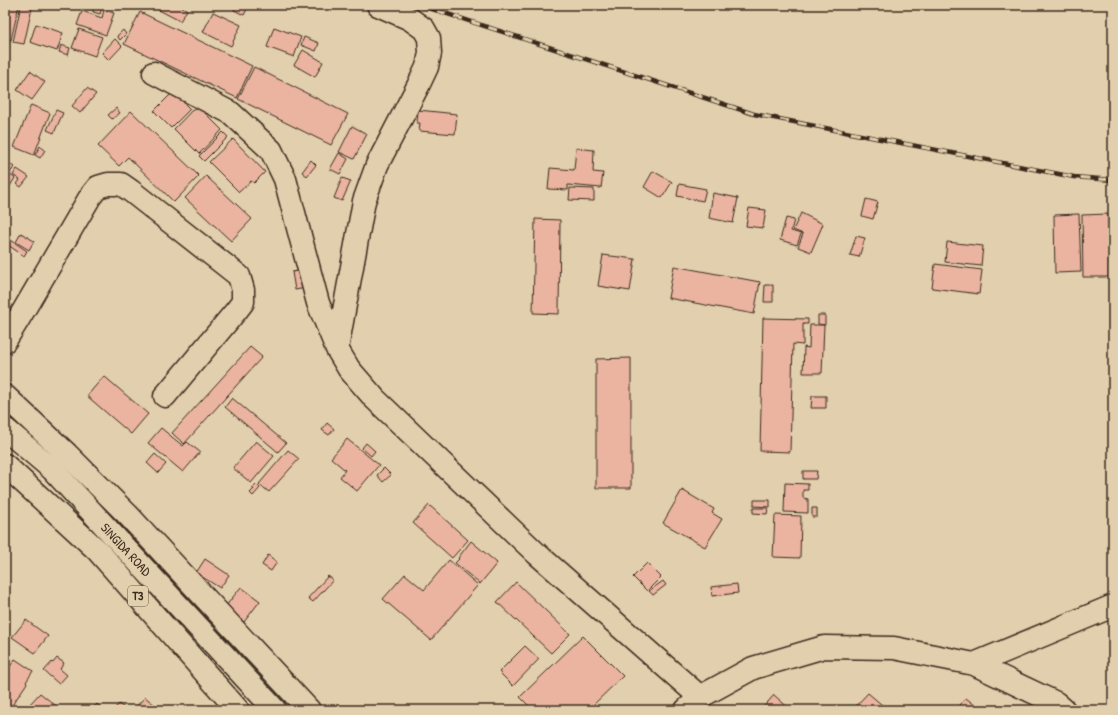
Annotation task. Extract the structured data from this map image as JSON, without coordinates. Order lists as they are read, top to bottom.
{
  "streets": {
    "main road": ["SINGIDA ROAD", "T3"]
  }
}
